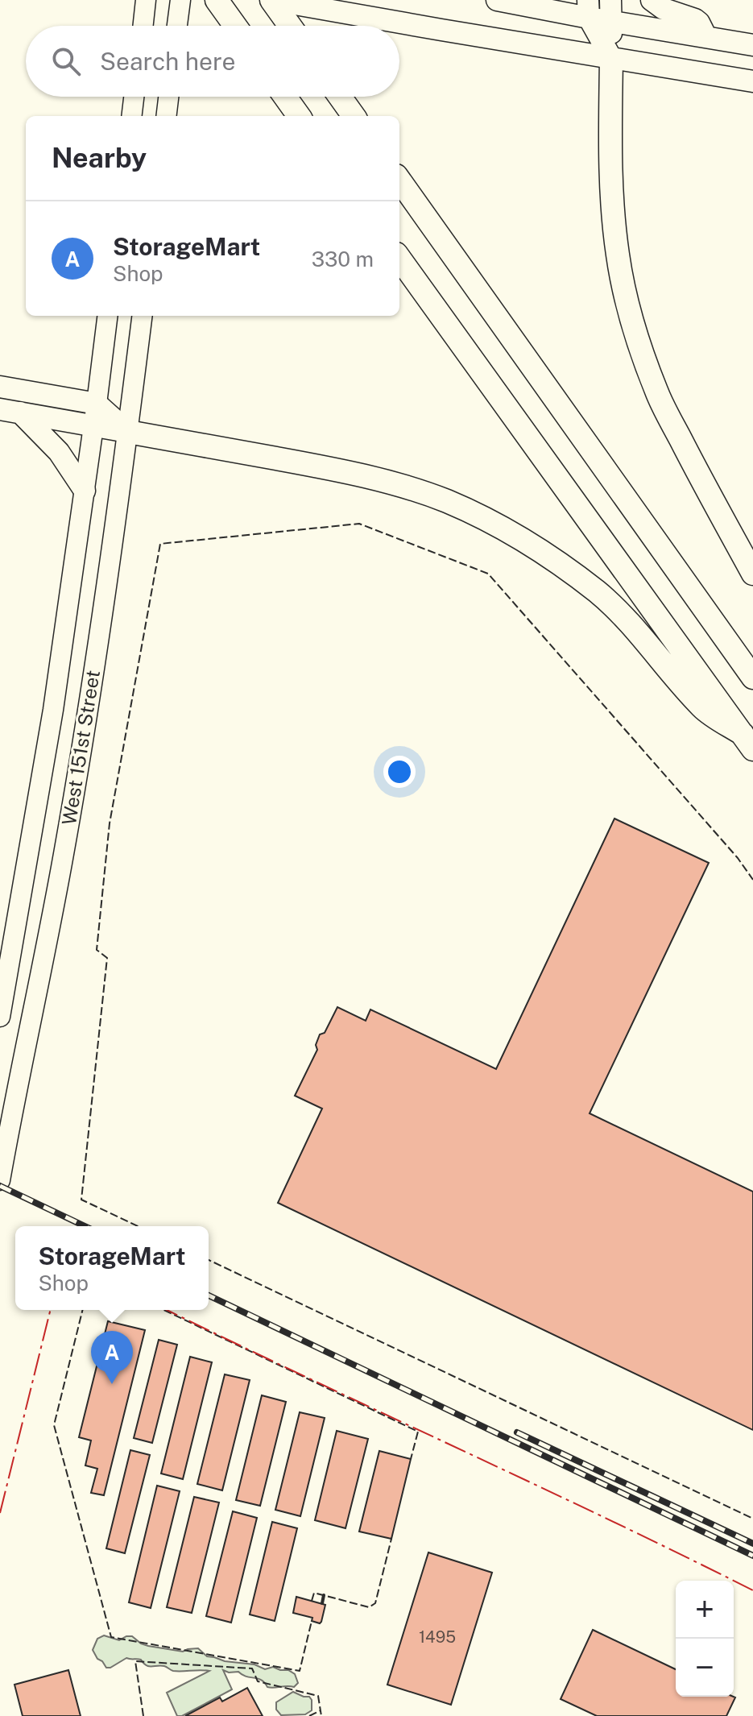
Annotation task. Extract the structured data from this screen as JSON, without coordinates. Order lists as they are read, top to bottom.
{
  "streets": {
    "main road": ["West 151st Street"]
  },
  "house_numbers": ["1495"],
  "page": {
    "search": "Search here",
    "heading": "Nearby",
    "list": [
      {
        "mark": "A",
        "name": "StorageMart",
        "note": "Shop",
        "value": "330 m"
      }
    ],
    "popup": ["StorageMart", "Shop"],
    "pins": "A",
    "map_buttons": ["+", "−"]
  }
}
